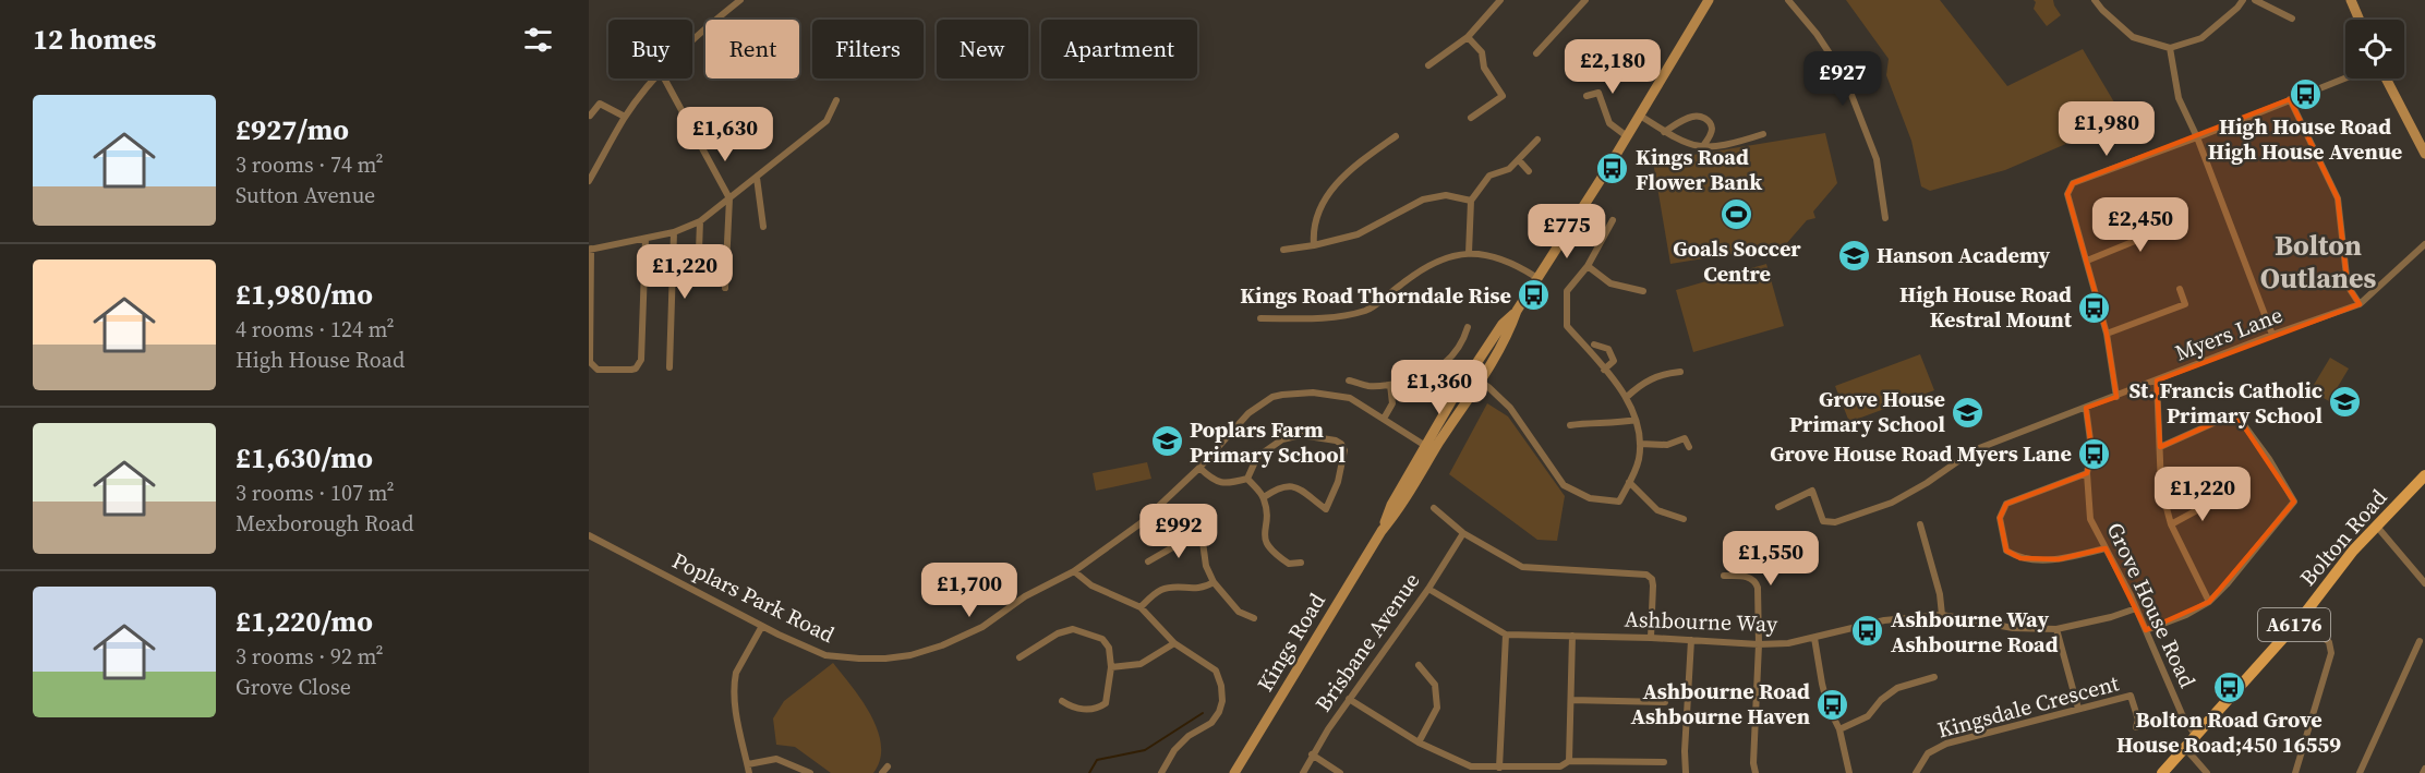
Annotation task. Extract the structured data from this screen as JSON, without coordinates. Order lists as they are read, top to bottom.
{
  "streets": {
    "main road": ["Bolton Road", "A6176"],
    "street": [
      "Myers Lane",
      "Poplars Park Road",
      "Grove House Road",
      "Ashbourne Way",
      "Kings Road",
      "Brisbane Avenue",
      "Kingsdale Crescent"
    ]
  },
  "crossings": [
    ["Myers Lane", "Grove House Road"],
    ["Bolton Road", "Grove House Road"],
    ["Poplars Park Road", "Kings Road"],
    ["Grove House Road", "Ashbourne Way"],
    ["Ashbourne Way", "Brisbane Avenue"]
  ],
  "districts": ["Bolton Outlanes"],
  "places": {
    "bus stop": [
      "High House Road High House Avenue",
      "Kings Road Flower Bank",
      "Kings Road Thorndale Rise",
      "High House Road Kestral Mount",
      "Grove House Road Myers Lane",
      "Ashbourne Way Ashbourne Road",
      "Bolton Road Grove House Road;450 16559",
      "Ashbourne Road Ashbourne Haven"
    ],
    "sports": ["Goals Soccer Centre"],
    "school or university": [
      "Hanson Academy",
      "St. Francis Catholic Primary School",
      "Grove House Primary School",
      "Poplars Farm Primary School"
    ]
  },
  "page": {
    "heading": "12 homes",
    "chip": [
      "Buy",
      "Rent",
      "Filters",
      "New",
      "Apartment"
    ],
    "price": [
      "£2,180",
      "£927",
      "£1,980",
      "£1,630",
      "£2,450",
      "£775",
      "£1,220",
      "£1,360",
      "£1,220",
      "£992",
      "£1,550",
      "£1,700"
    ],
    "list": [
      {
        "name": "£927/mo",
        "note": "3 rooms · 74 m² · Sutton Avenue"
      },
      {
        "name": "£1,980/mo",
        "note": "4 rooms · 124 m² · High House Road"
      },
      {
        "name": "£1,630/mo",
        "note": "3 rooms · 107 m² · Mexborough Road"
      },
      {
        "name": "£1,220/mo",
        "note": "3 rooms · 92 m² · Grove Close"
      }
    ]
  }
}
